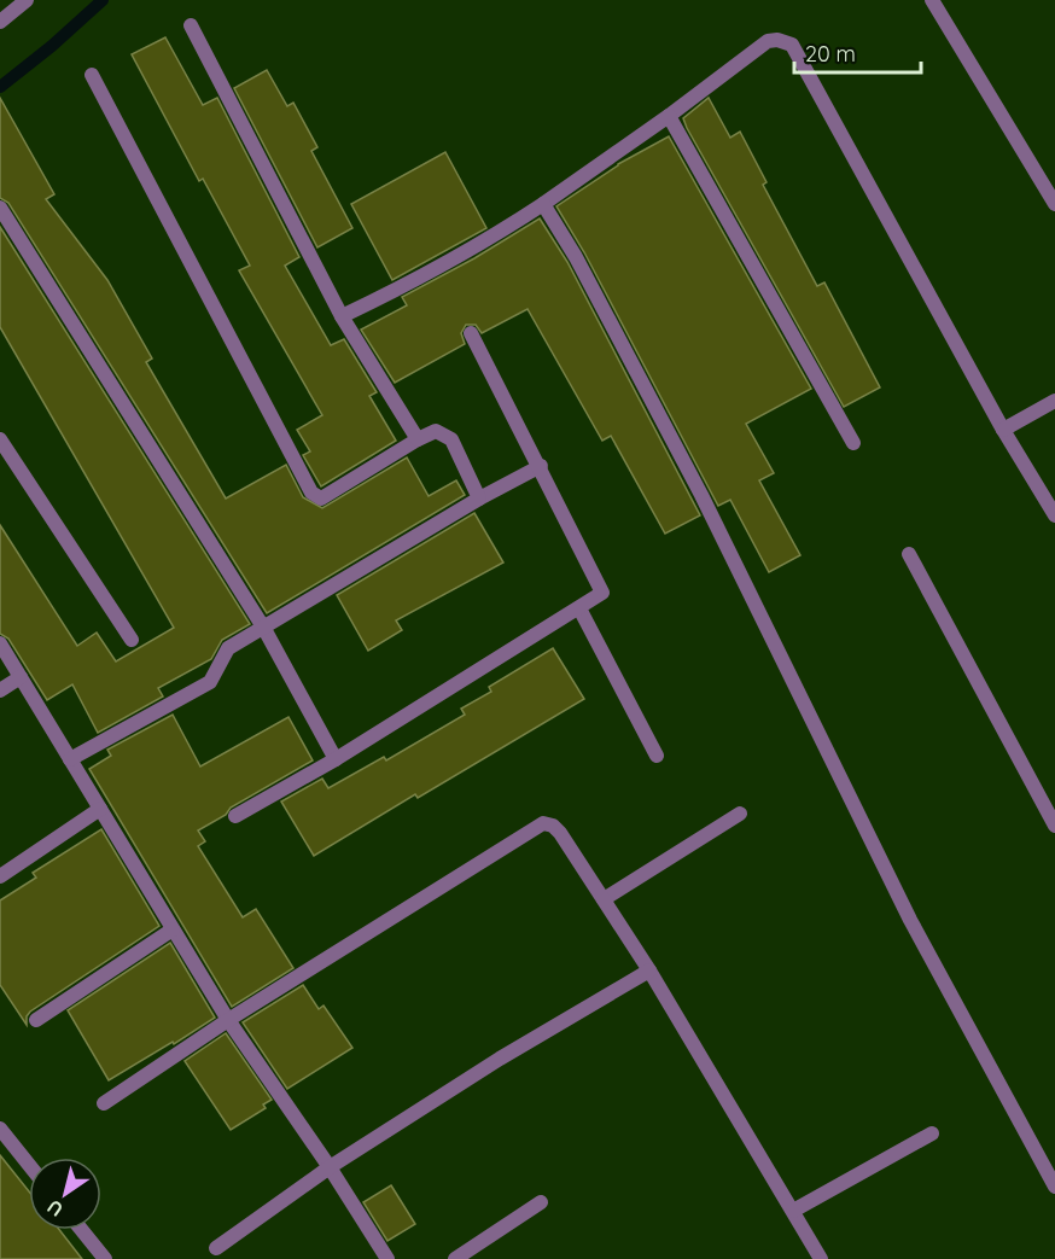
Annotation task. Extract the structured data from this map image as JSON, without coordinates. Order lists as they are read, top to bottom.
{
  "scale_bar": "20 m",
  "north": "bottom left"
}
